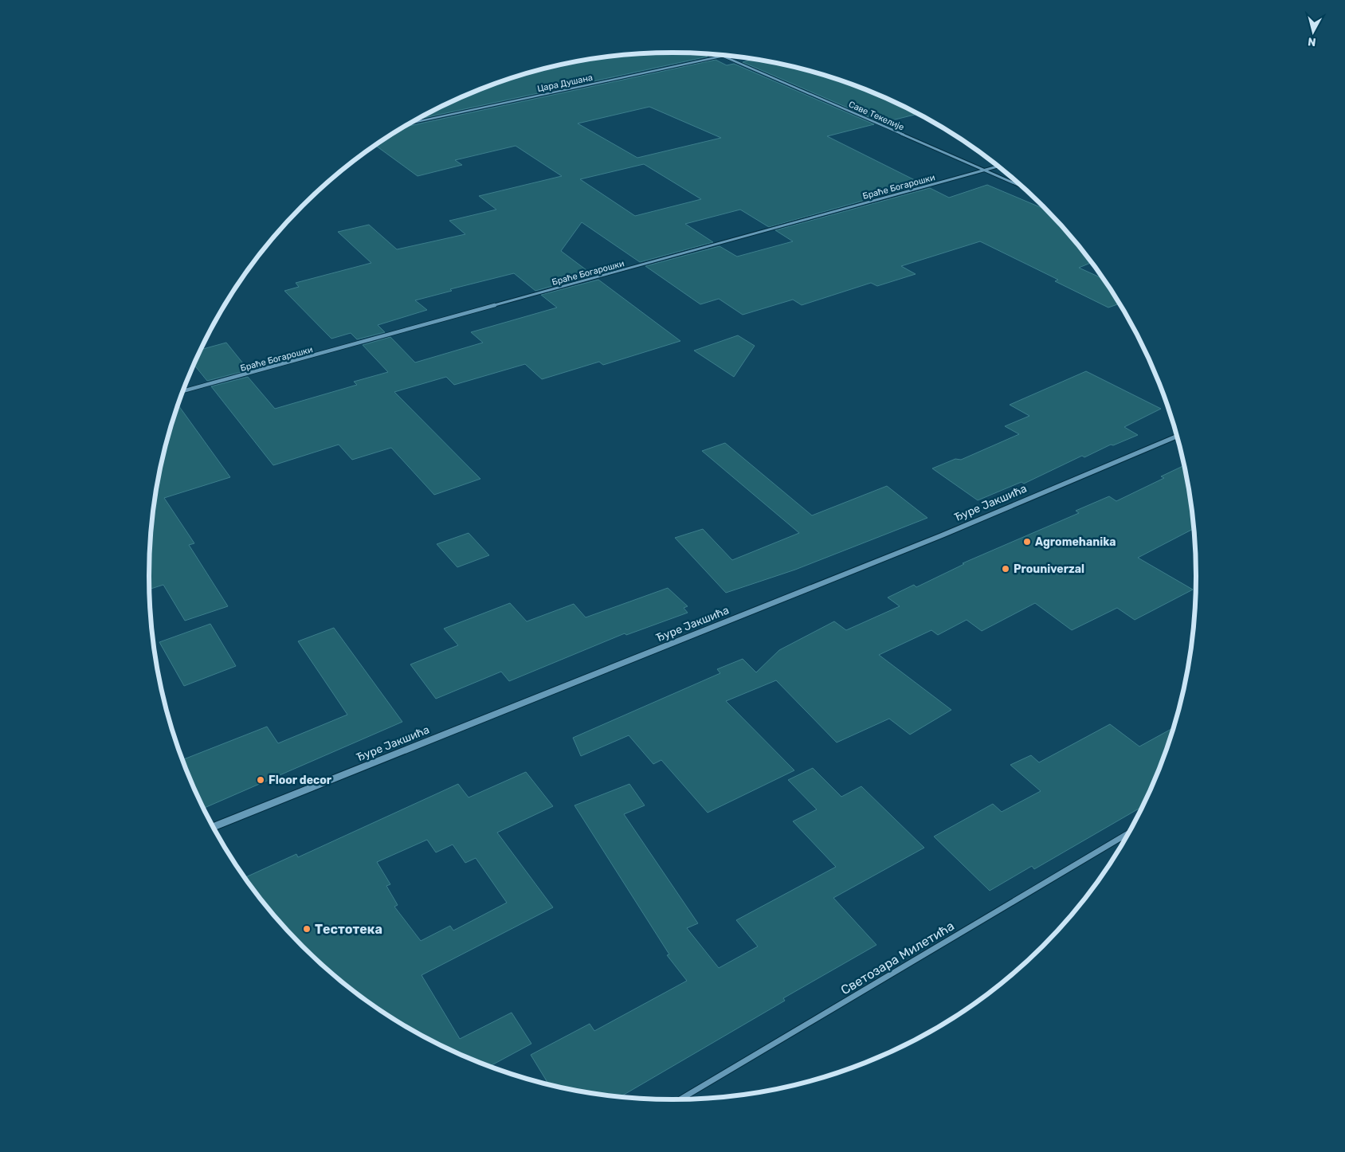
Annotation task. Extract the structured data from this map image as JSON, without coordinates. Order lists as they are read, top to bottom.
{
  "streets": {
    "main road": ["Ђуре Јакшића"],
    "street": [
      "Цара Душана",
      "Саве Текелије",
      "Браће Богарошки",
      "Светозара Милетића"
    ]
  },
  "crossings": [
    ["Цара Душана", "Саве Текелије"],
    ["Саве Текелије", "Браће Богарошки"]
  ],
  "places": [
    "Agromehanika",
    "Prouniverzal",
    "Floor decor",
    "Тестотека"
  ],
  "north": "bottom"
}
